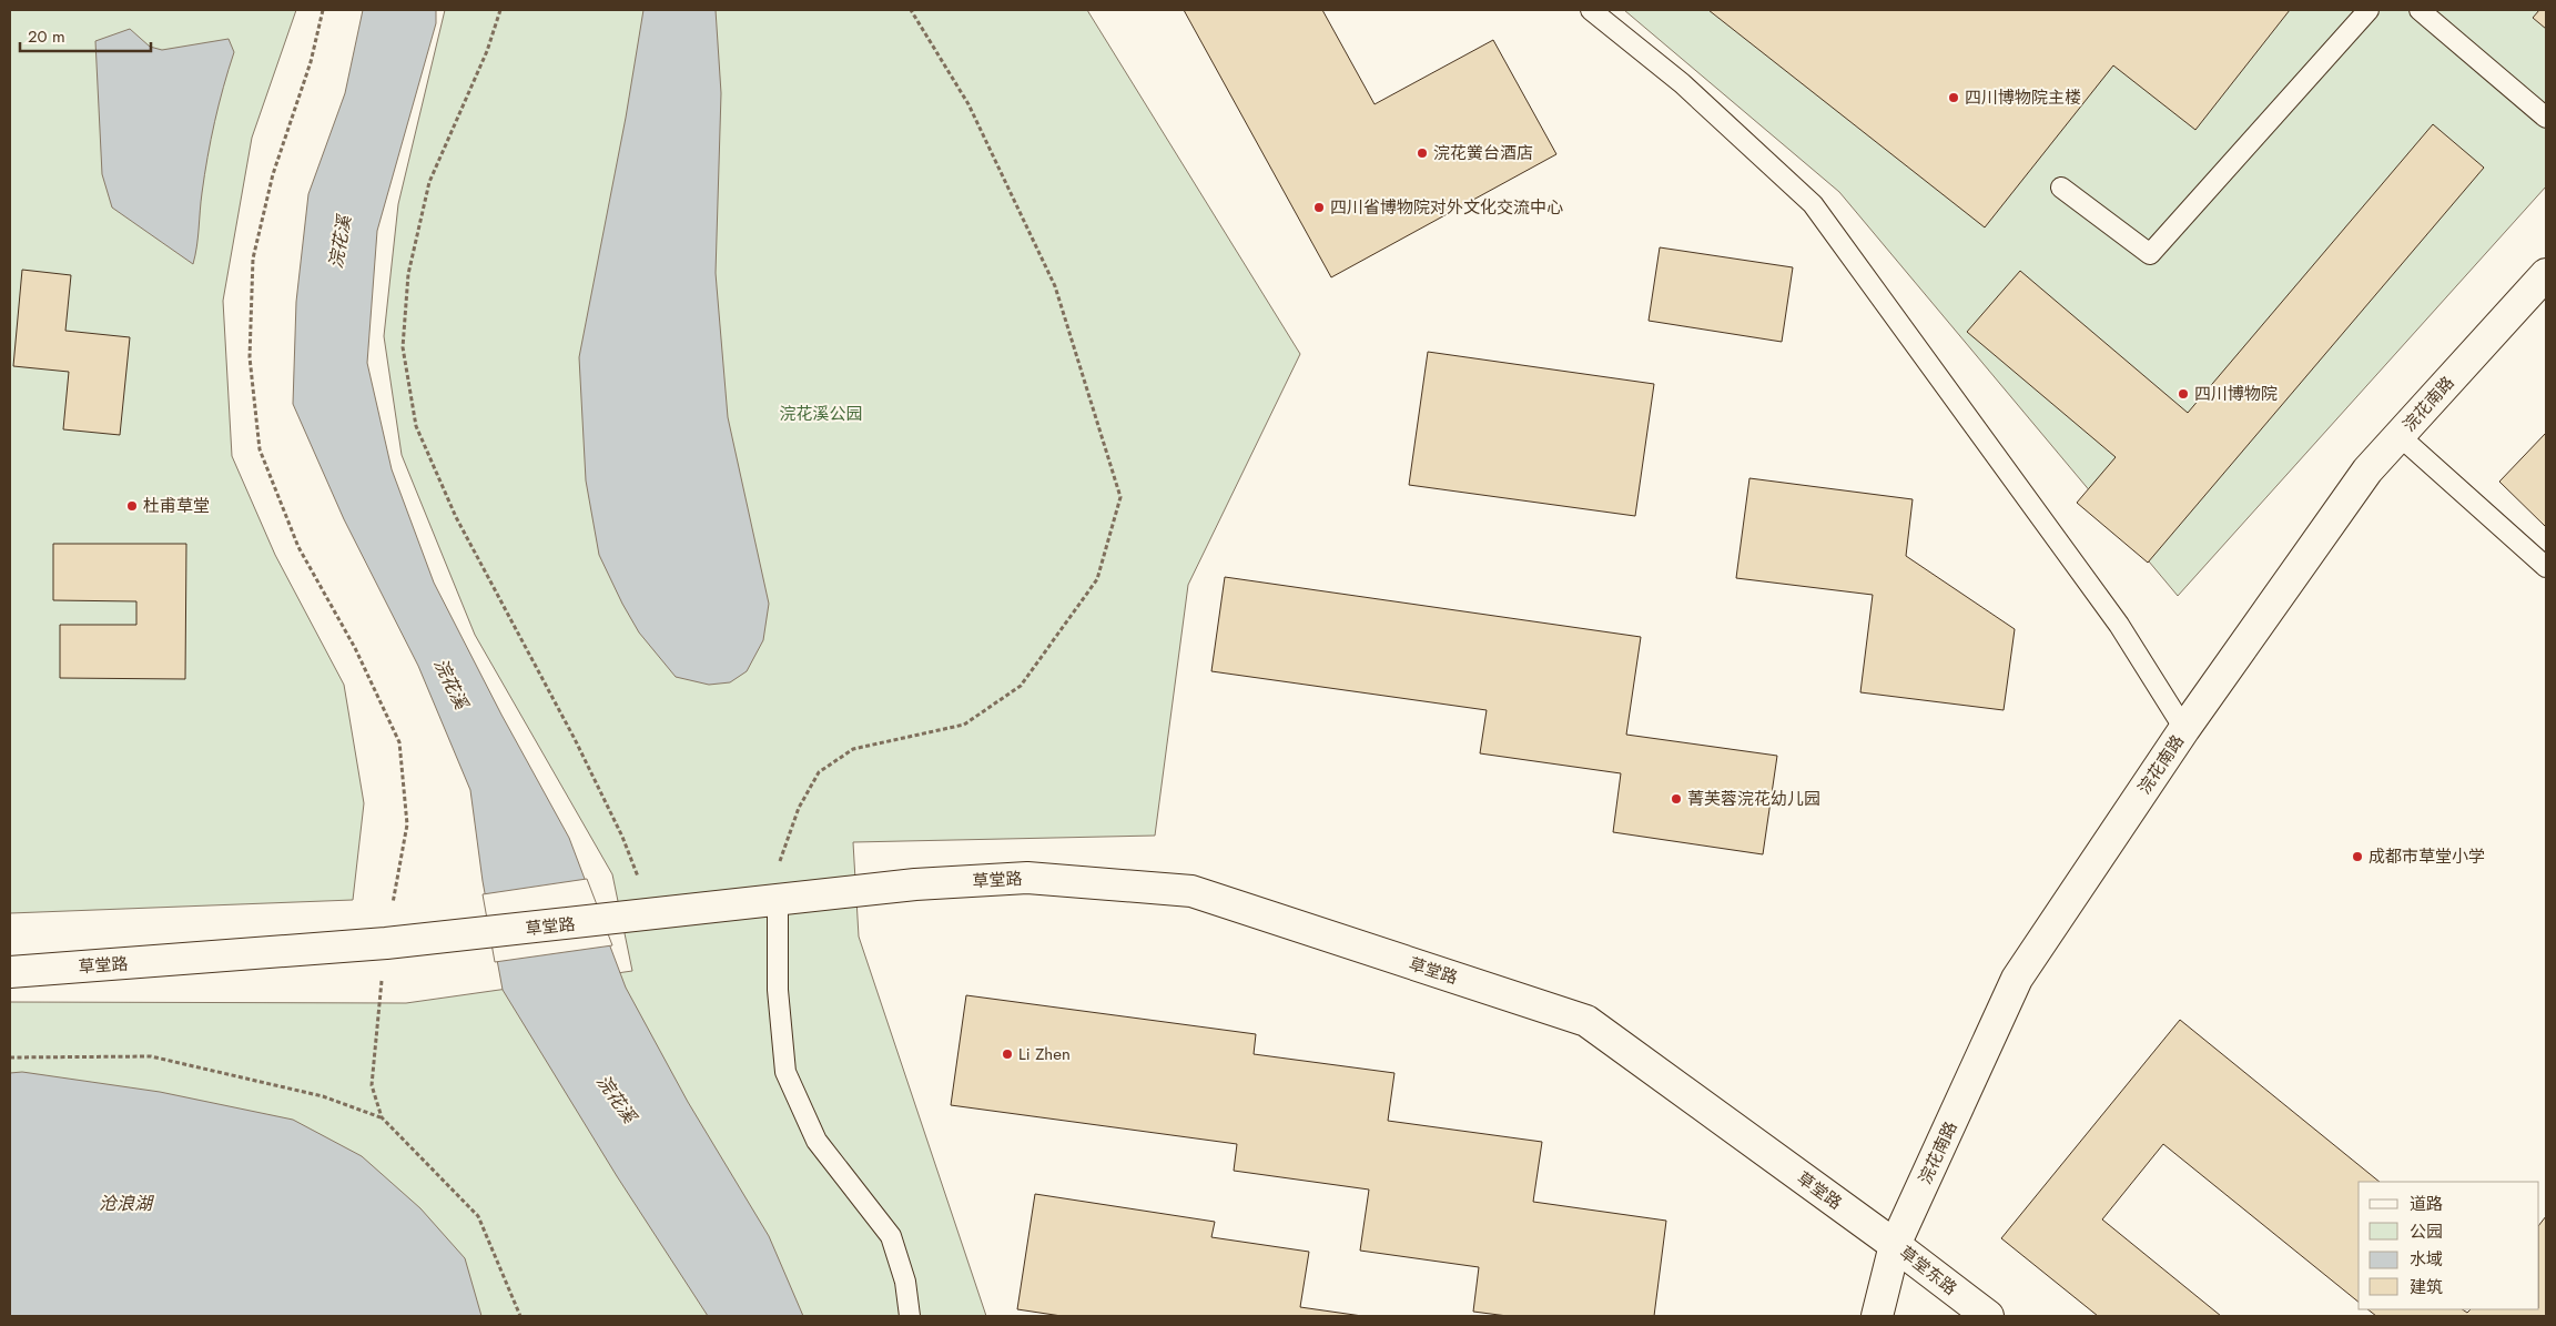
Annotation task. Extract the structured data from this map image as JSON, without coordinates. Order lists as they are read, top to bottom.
{
  "streets": {
    "street": ["浣花南路", "草堂路", "草堂东路"]
  },
  "crossings": [
    ["浣花南路", "草堂路"],
    ["浣花南路", "草堂东路"],
    ["草堂路", "草堂东路"]
  ],
  "water": ["浣花溪", "沧浪湖"],
  "parks": ["浣花溪公园"],
  "places": [
    "四川博物院主楼",
    "浣花黉台酒店",
    "四川省博物院对外文化交流中心",
    "四川博物院",
    "杜甫草堂",
    "菁芙蓉浣花幼儿园",
    "成都市草堂小学",
    "Li Zhen"
  ],
  "legend": [
    "道路",
    "公园",
    "水域",
    "建筑"
  ],
  "scale_bar": "20 m"
}
